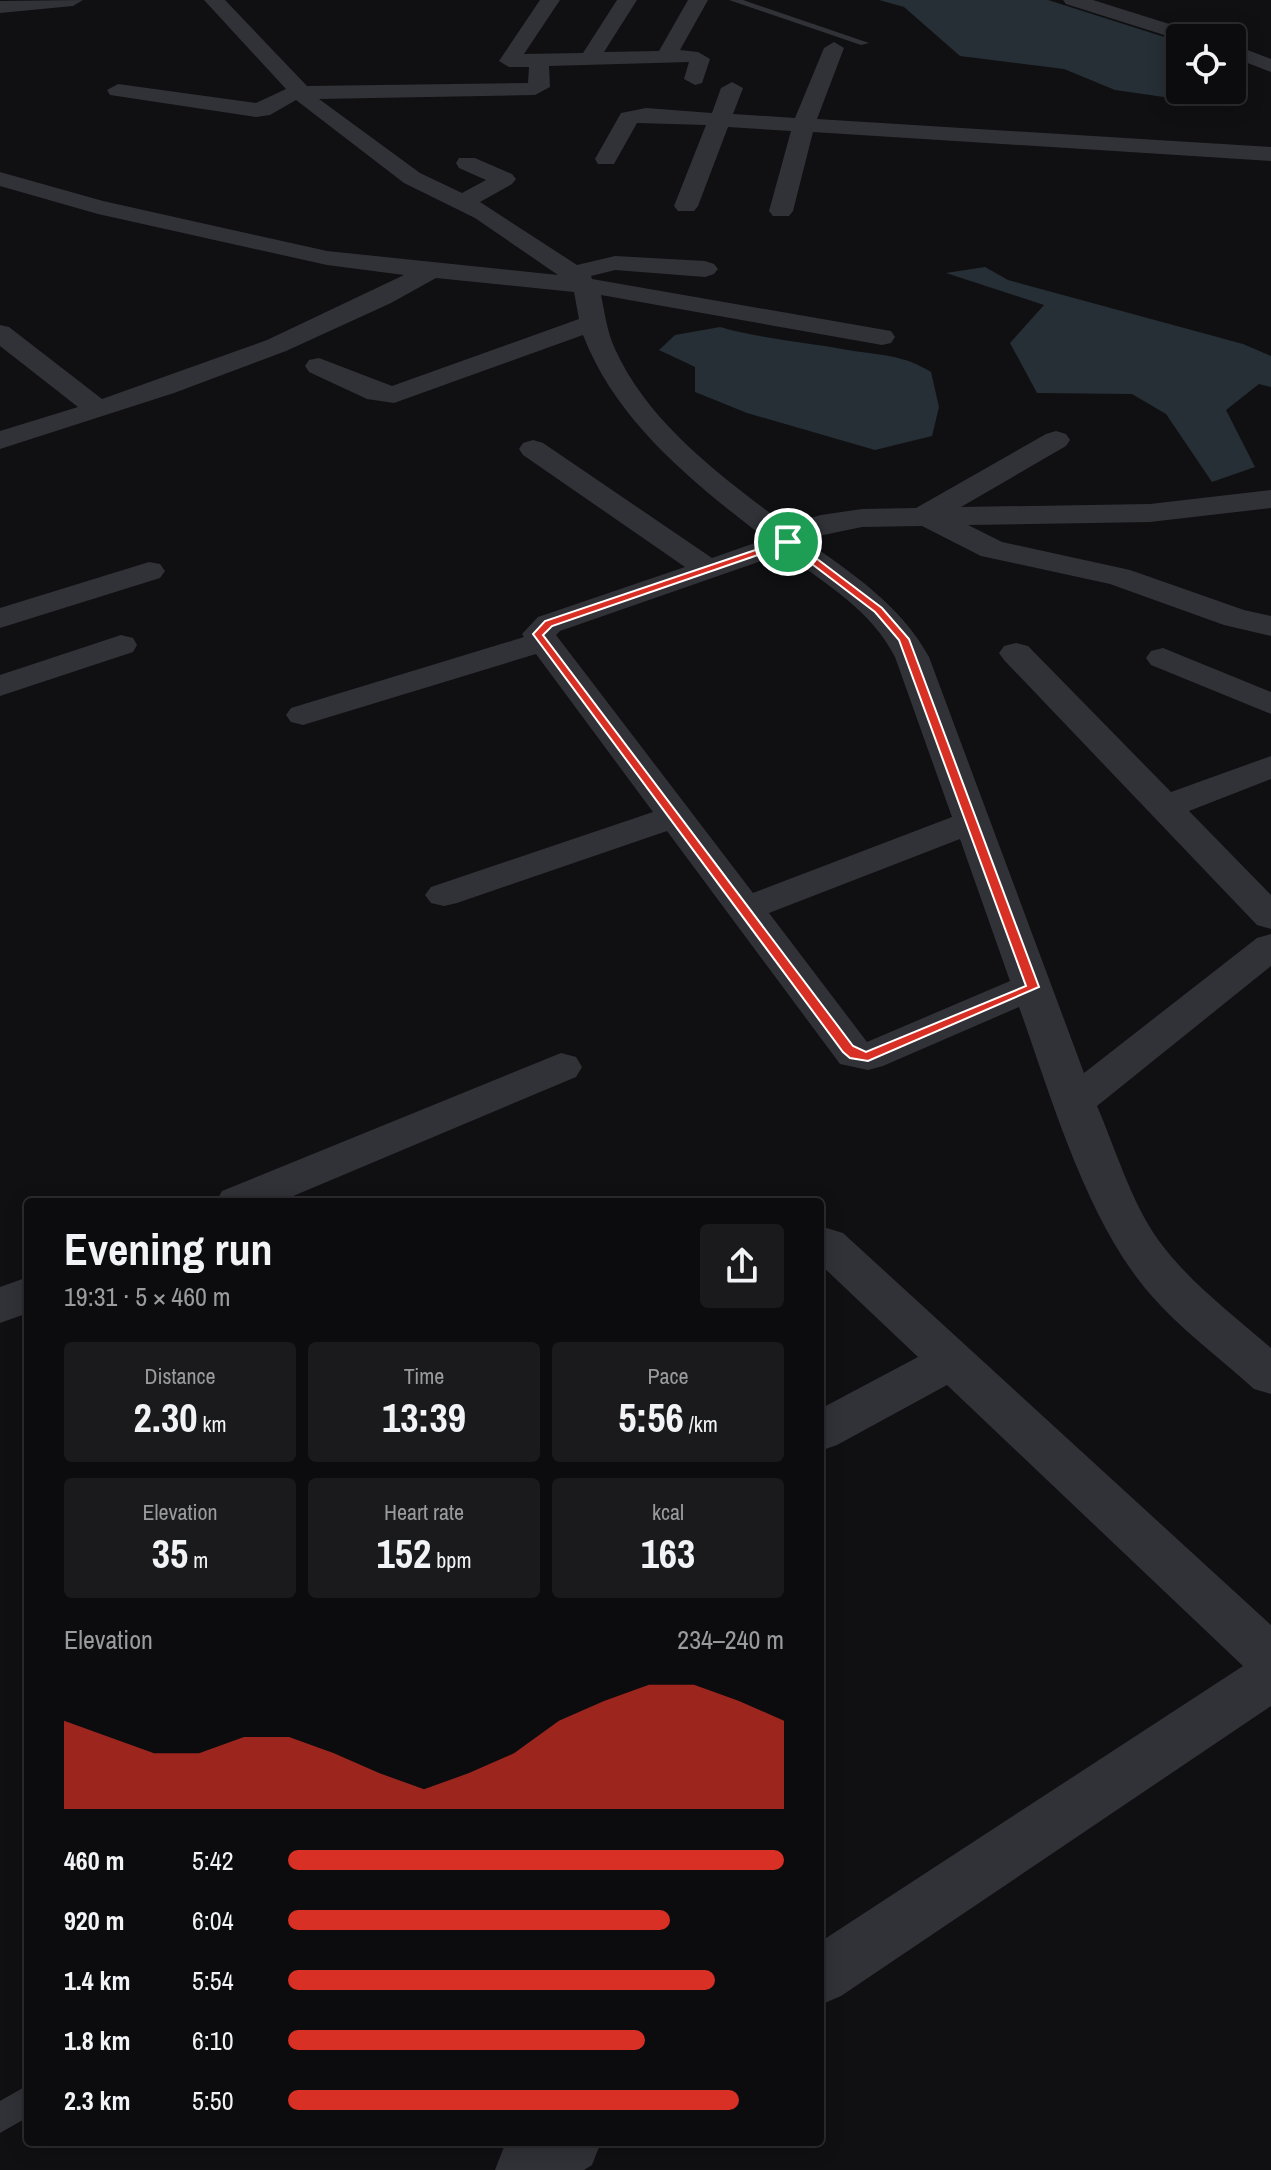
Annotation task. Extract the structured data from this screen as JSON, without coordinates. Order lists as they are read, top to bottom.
{
  "page": {
    "heading": ["Evening run", "19:31 · 5 × 460 m"],
    "stats": [
      ["Distance", "2.30 km"],
      ["Time", "13:39"],
      ["Pace", "5:56 /km"],
      ["Elevation", "35 m"],
      ["Heart rate", "152 bpm"],
      ["kcal", "163"]
    ],
    "chart": ["Elevation", "234–240 m"],
    "list": [
      {
        "name": "460 m",
        "note": "5:42"
      },
      {
        "name": "920 m",
        "note": "6:04"
      },
      {
        "name": "1.4 km",
        "note": "5:54"
      },
      {
        "name": "1.8 km",
        "note": "6:10"
      },
      {
        "name": "2.3 km",
        "note": "5:50"
      }
    ]
  }
}
